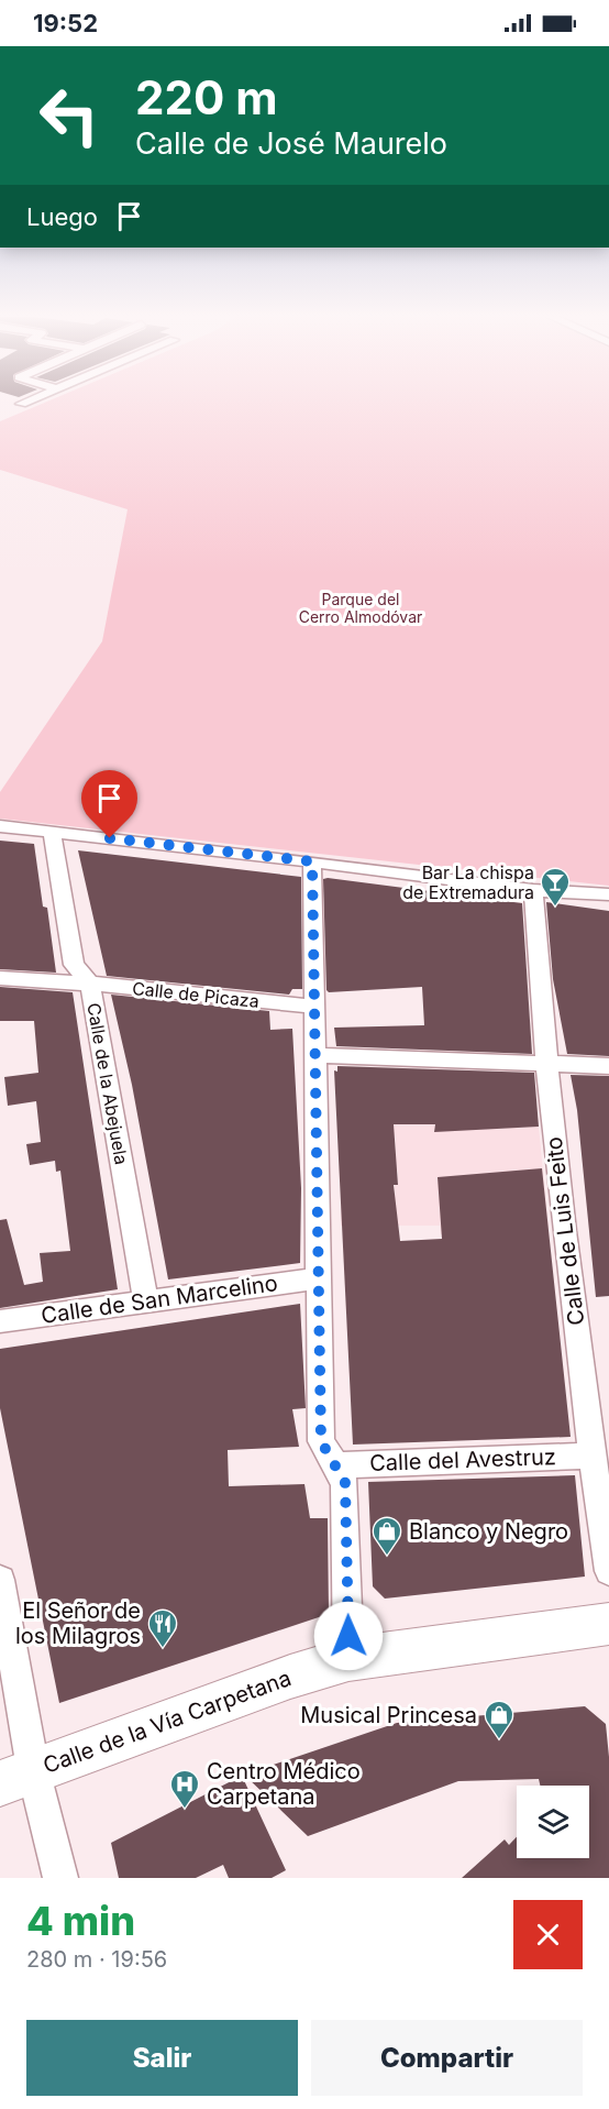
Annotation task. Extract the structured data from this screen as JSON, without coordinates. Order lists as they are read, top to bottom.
{
  "streets": {
    "street": [
      "Calle de Picaza",
      "Calle de la Abejuela",
      "Calle de Luis Feito",
      "Calle de San Marcelino",
      "Calle del Avestruz",
      "Calle de la Vía Carpetana"
    ]
  },
  "crossings": [
    ["Calle de Picaza", "Calle de la Abejuela"],
    ["Calle de la Abejuela", "Calle de San Marcelino"],
    ["Calle de Luis Feito", "Calle del Avestruz"]
  ],
  "parks": ["Parque del Cerro Almodóvar"],
  "places": {
    "bar": ["Bar La chispa de Extremadura"],
    "shop": ["Blanco y Negro", "Musical Princesa"],
    "restaurant": ["El Señor de los Milagros"],
    "hospital": ["Centro Médico Carpetana"]
  },
  "page": {
    "status": "19:52",
    "turn": ["220 m", "Calle de José Maurelo"],
    "then": "Luego",
    "heading": ["4 min", "280 m · 19:56"],
    "buttons": ["Salir", "Compartir"]
  }
}
